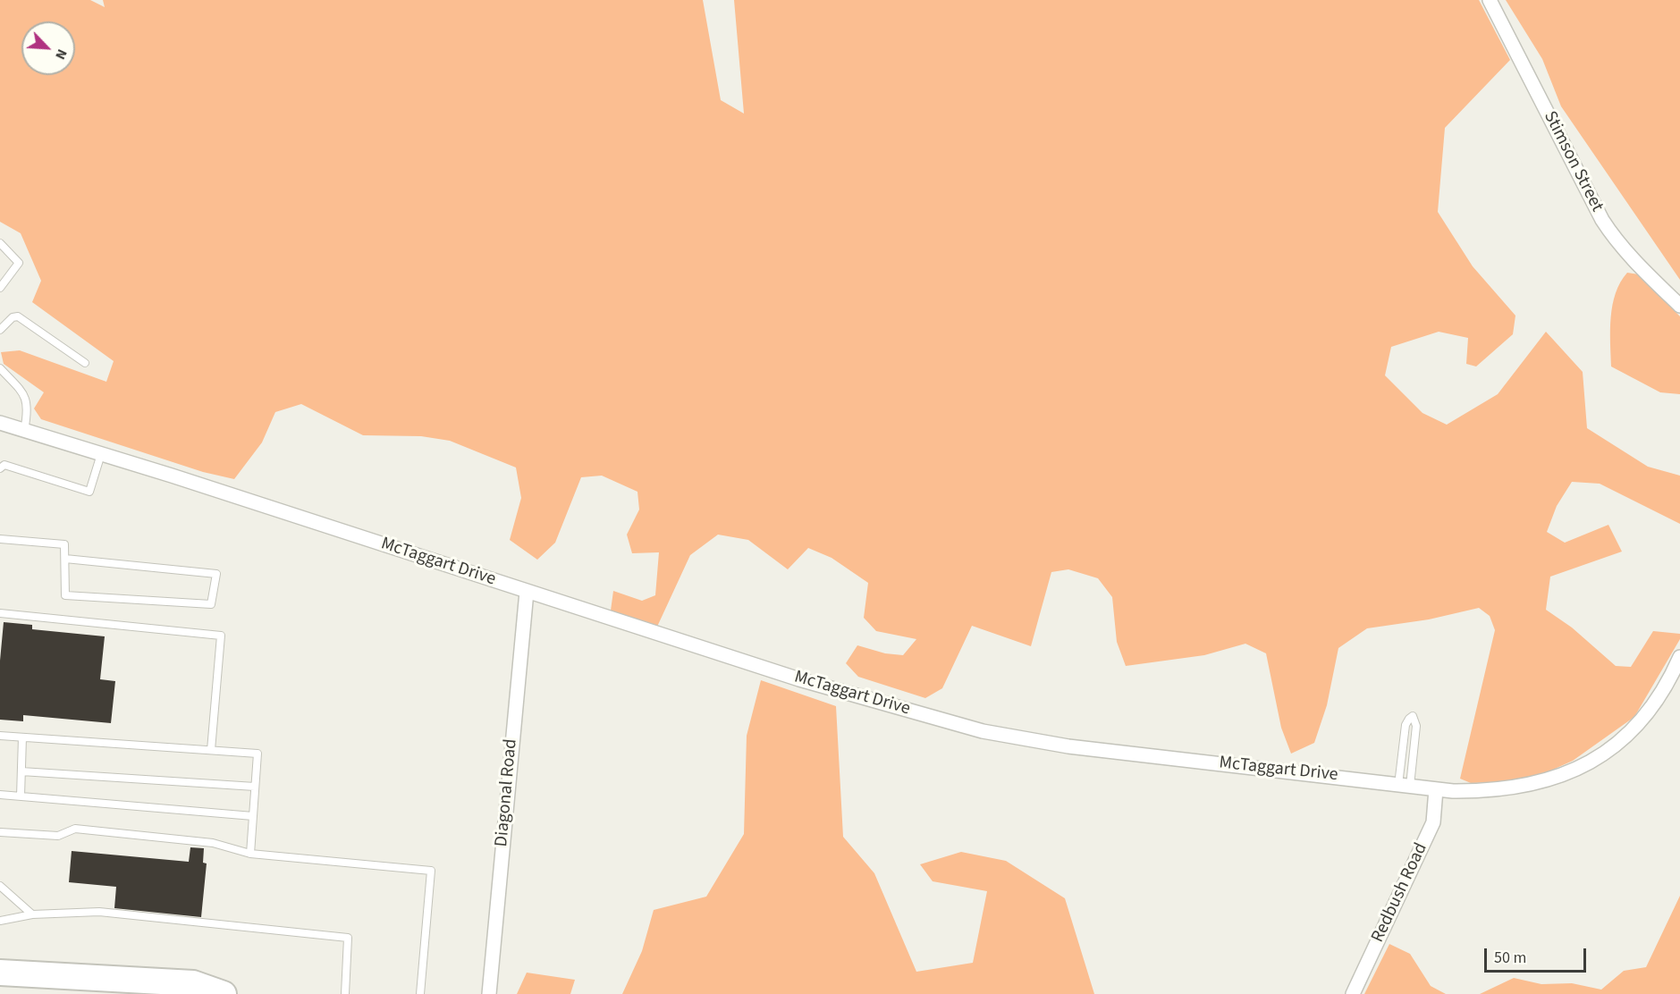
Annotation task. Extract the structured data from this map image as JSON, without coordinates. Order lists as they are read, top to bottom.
{
  "streets": {
    "street": [
      "Stimson Street",
      "McTaggart Drive",
      "Diagonal Road",
      "Redbush Road"
    ]
  },
  "crossings": [
    ["McTaggart Drive", "Diagonal Road"],
    ["McTaggart Drive", "Redbush Road"]
  ],
  "scale_bar": "50 m",
  "north": "bottom right"
}
